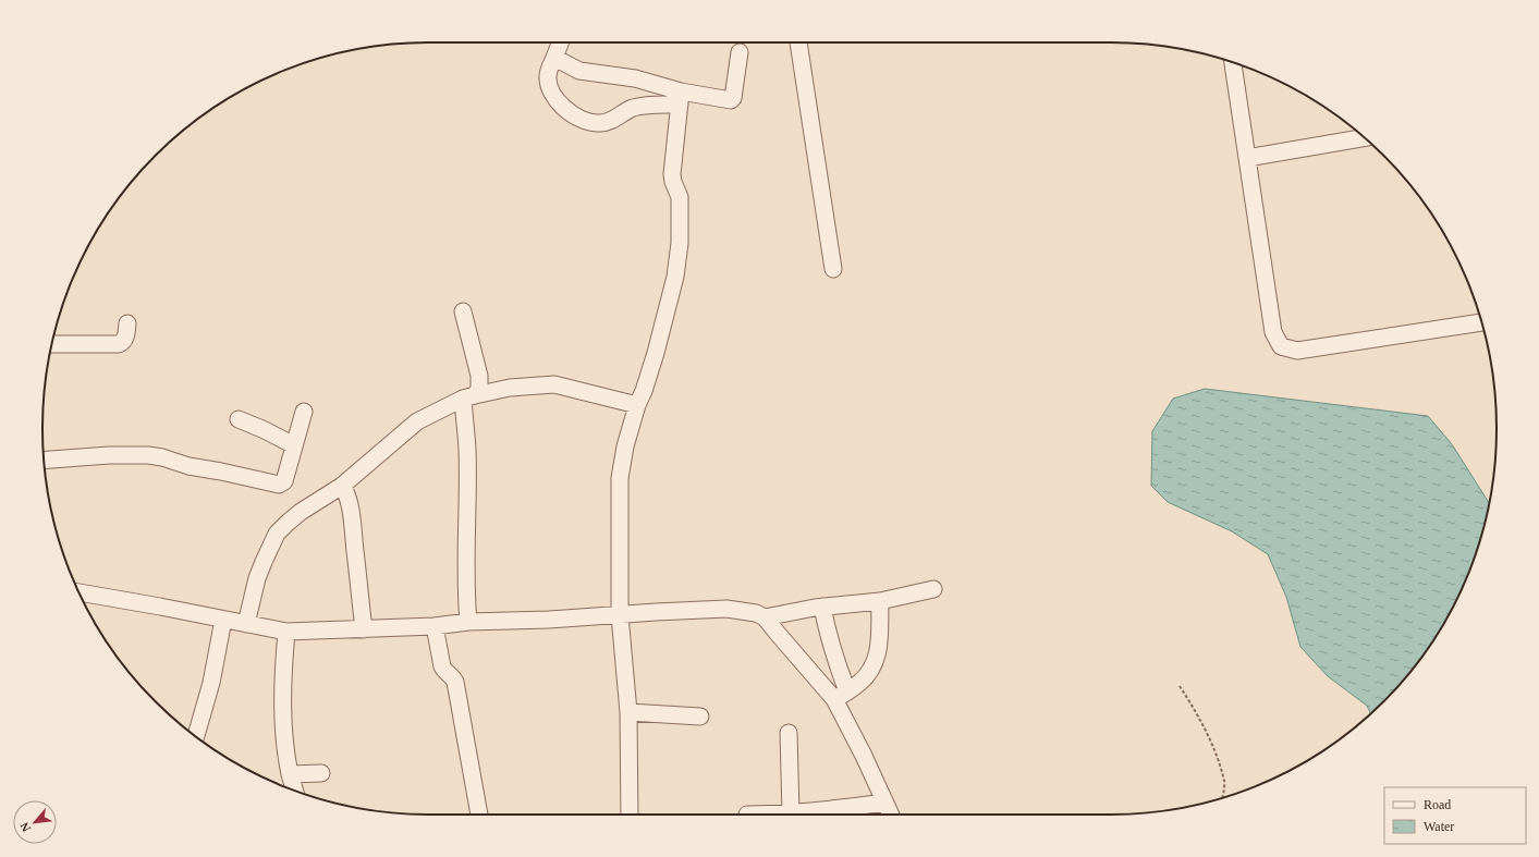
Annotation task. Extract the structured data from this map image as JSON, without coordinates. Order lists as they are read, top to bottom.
{
  "legend": ["Road", "Water"],
  "north": "bottom left"
}
